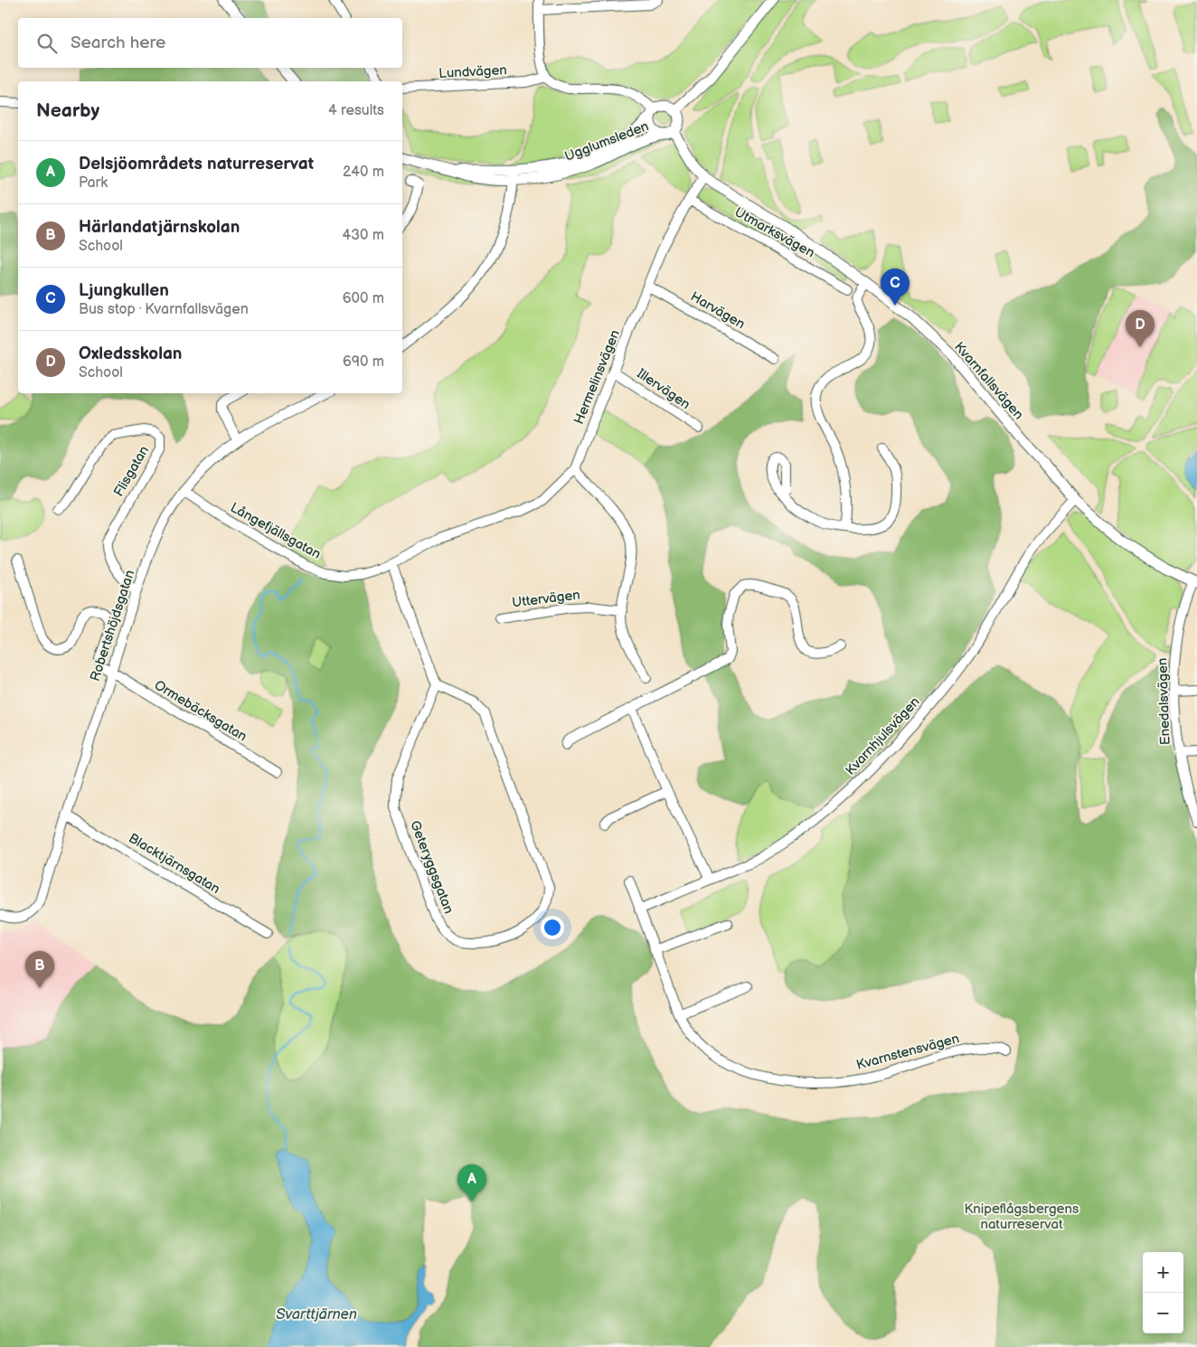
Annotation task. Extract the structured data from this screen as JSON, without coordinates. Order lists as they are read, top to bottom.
{
  "streets": {
    "street": [
      "Lundvägen",
      "Ugglumsleden",
      "Utmarksvägen",
      "Harvägen",
      "Hermelinsvägen",
      "Kvarnfallsvägen",
      "Illervägen",
      "Flisgatan",
      "Långefjällsgatan",
      "Uttervägen",
      "Robertshöjdsgatan",
      "Enedalsvägen",
      "Ormebäcksgatan",
      "Kvarnhjulsvägen",
      "Blacktjärnsgatan",
      "Geteryggsgatan",
      "Kvarnstensvägen"
    ]
  },
  "crossings": [
    ["Ugglumsleden", "Kvarnfallsvägen"],
    ["Utmarksvägen", "Hermelinsvägen"],
    ["Harvägen", "Hermelinsvägen"],
    ["Hermelinsvägen", "Kvarnfallsvägen"],
    ["Hermelinsvägen", "Illervägen"],
    ["Hermelinsvägen", "Långefjällsgatan"],
    ["Kvarnfallsvägen", "Enedalsvägen"],
    ["Kvarnfallsvägen", "Kvarnhjulsvägen"],
    ["Flisgatan", "Robertshöjdsgatan"],
    ["Långefjällsgatan", "Robertshöjdsgatan"],
    ["Robertshöjdsgatan", "Ormebäcksgatan"],
    ["Robertshöjdsgatan", "Blacktjärnsgatan"],
    ["Kvarnhjulsvägen", "Kvarnstensvägen"]
  ],
  "water": ["Svarttjärnen"],
  "parks": ["Knipeflågsbergens naturreservat"],
  "page": {
    "search": "Search here",
    "heading": ["Nearby", "4 results"],
    "list": [
      {
        "mark": "A",
        "name": "Delsjöområdets naturreservat",
        "note": "Park",
        "value": "240 m"
      },
      {
        "mark": "B",
        "name": "Härlandatjärnskolan",
        "note": "School",
        "value": "430 m"
      },
      {
        "mark": "C",
        "name": "Ljungkullen",
        "note": "Bus stop · Kvarnfallsvägen",
        "value": "600 m"
      },
      {
        "mark": "D",
        "name": "Oxledsskolan",
        "note": "School",
        "value": "690 m"
      }
    ],
    "pins": [
      "C",
      "D",
      "B",
      "A"
    ],
    "map_buttons": ["+", "−"]
  }
}
